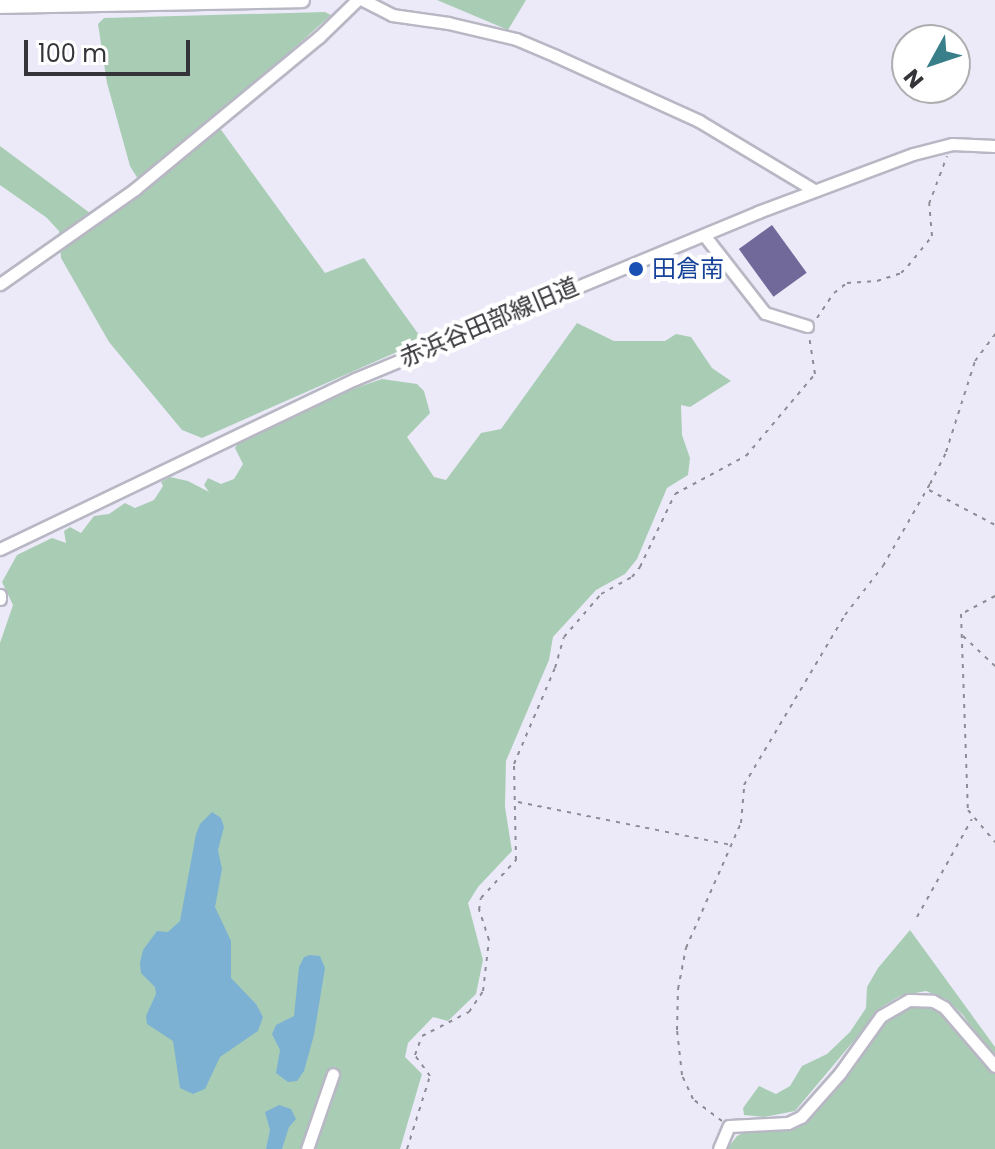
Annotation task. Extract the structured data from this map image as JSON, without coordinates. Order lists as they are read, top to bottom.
{
  "streets": {
    "street": ["赤浜谷田部線旧道"]
  },
  "places": ["田倉南"],
  "scale_bar": "100 m",
  "north": "bottom left"
}
